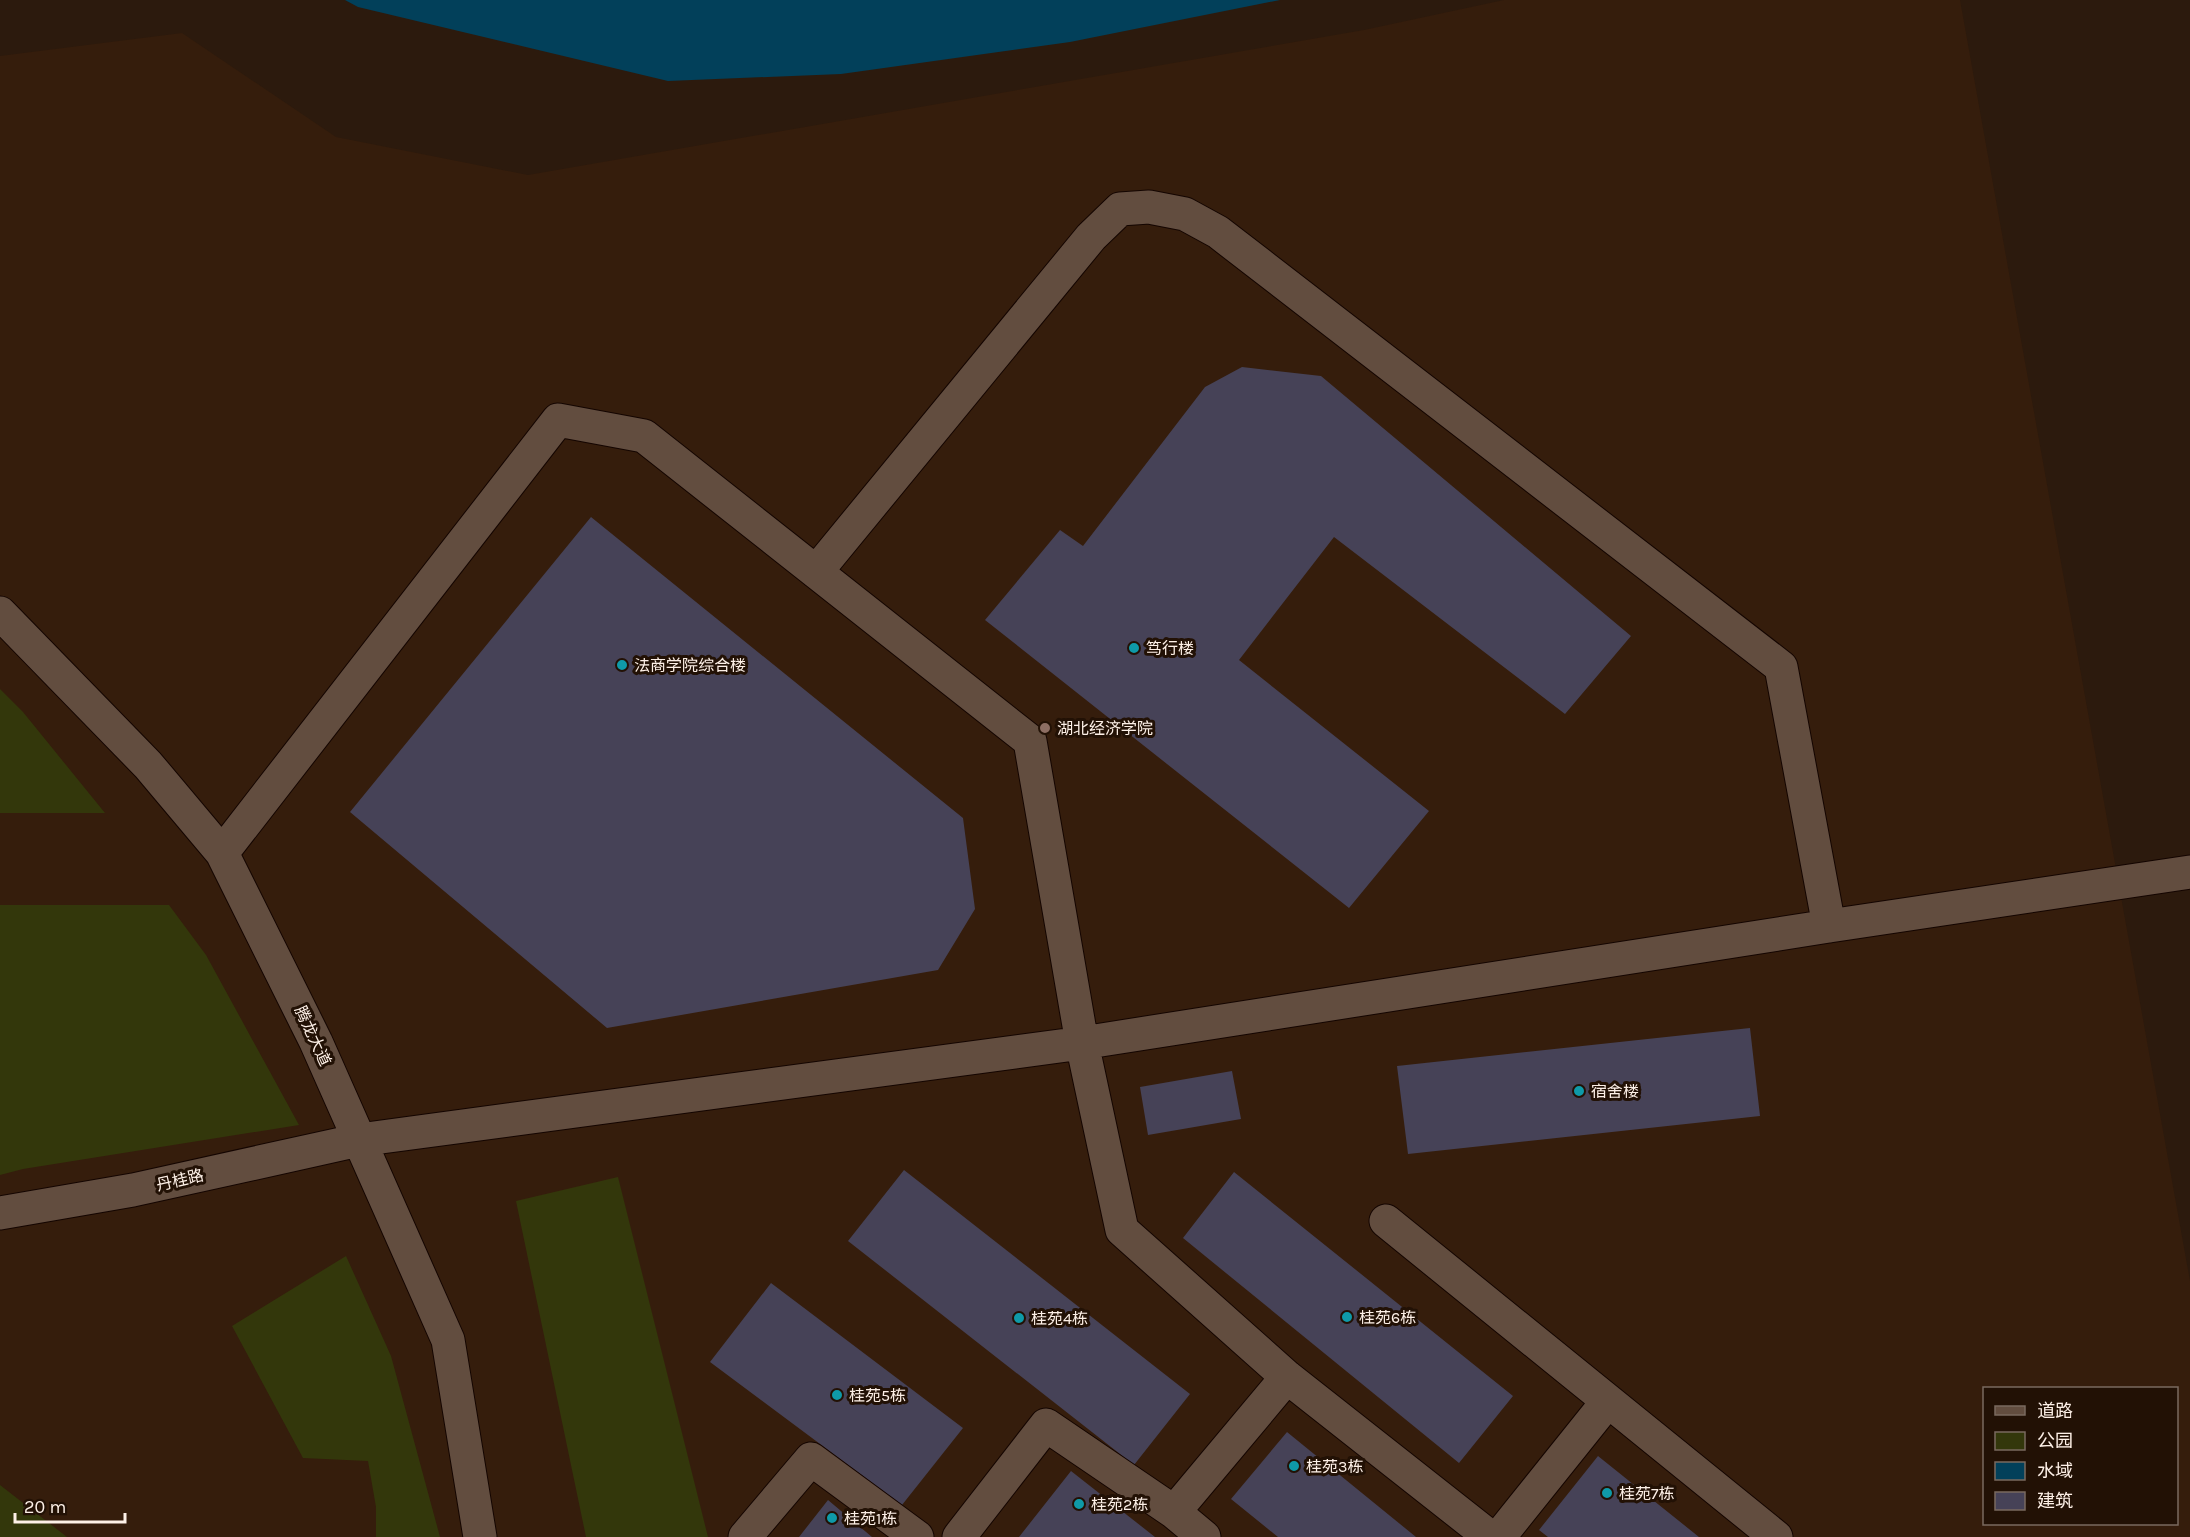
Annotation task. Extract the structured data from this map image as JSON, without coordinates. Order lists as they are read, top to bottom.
{
  "streets": {
    "street": ["腾龙大道", "丹桂路"]
  },
  "crossings": [
    ["腾龙大道", "丹桂路"]
  ],
  "places": [
    "笃行楼",
    "法商学院综合楼",
    "湖北经济学院",
    "宿舍楼",
    "桂苑6栋",
    "桂苑4栋",
    "桂苑5栋",
    "桂苑3栋",
    "桂苑7栋",
    "桂苑2栋",
    "桂苑1栋"
  ],
  "legend": [
    "道路",
    "公园",
    "水域",
    "建筑"
  ],
  "scale_bar": "20 m"
}
